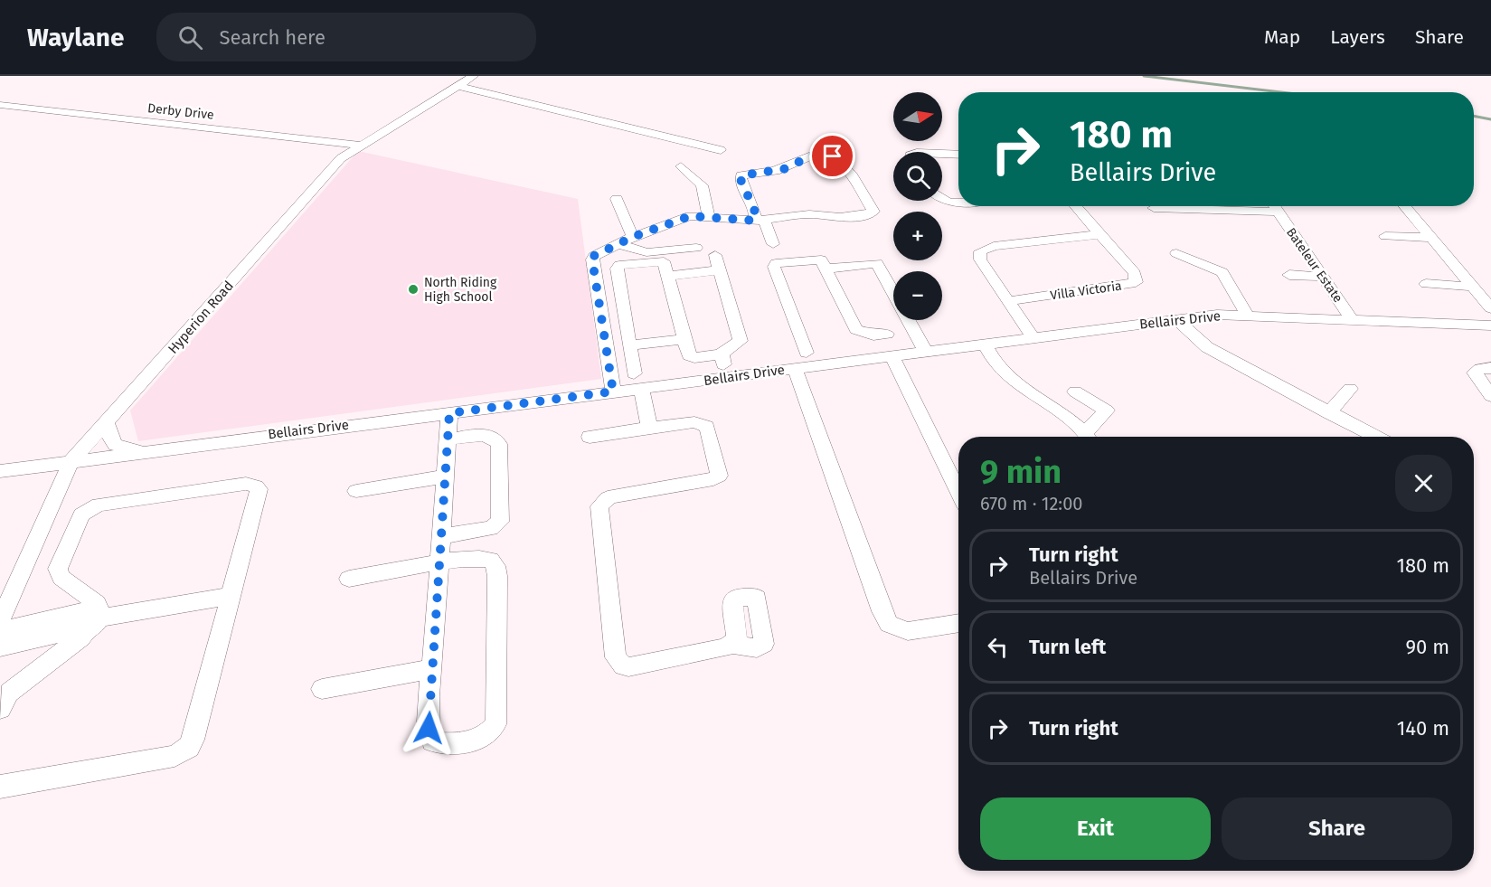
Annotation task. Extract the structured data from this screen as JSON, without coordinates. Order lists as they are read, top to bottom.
{
  "streets": {
    "street": [
      "Derby Drive",
      "Bateleur Estate",
      "Villa Victoria",
      "Hyperion Road",
      "Bellairs Drive"
    ]
  },
  "crossings": [
    ["Derby Drive", "Hyperion Road"],
    ["Bateleur Estate", "Bellairs Drive"],
    ["Hyperion Road", "Bellairs Drive"]
  ],
  "places": ["North Riding High School"],
  "north": "right",
  "page": {
    "header": "Waylane",
    "search": "Search here",
    "nav": ["Map", "Layers", "Share"],
    "map_buttons": ["+", "−"],
    "turn": ["180 m", "Bellairs Drive"],
    "heading": ["9 min", "670 m · 12:00"],
    "list": [
      {
        "name": "Turn right",
        "note": "Bellairs Drive",
        "value": "180 m"
      },
      {
        "name": "Turn left",
        "value": "90 m"
      },
      {
        "name": "Turn right",
        "value": "140 m"
      }
    ],
    "buttons": ["Exit", "Share"]
  }
}
